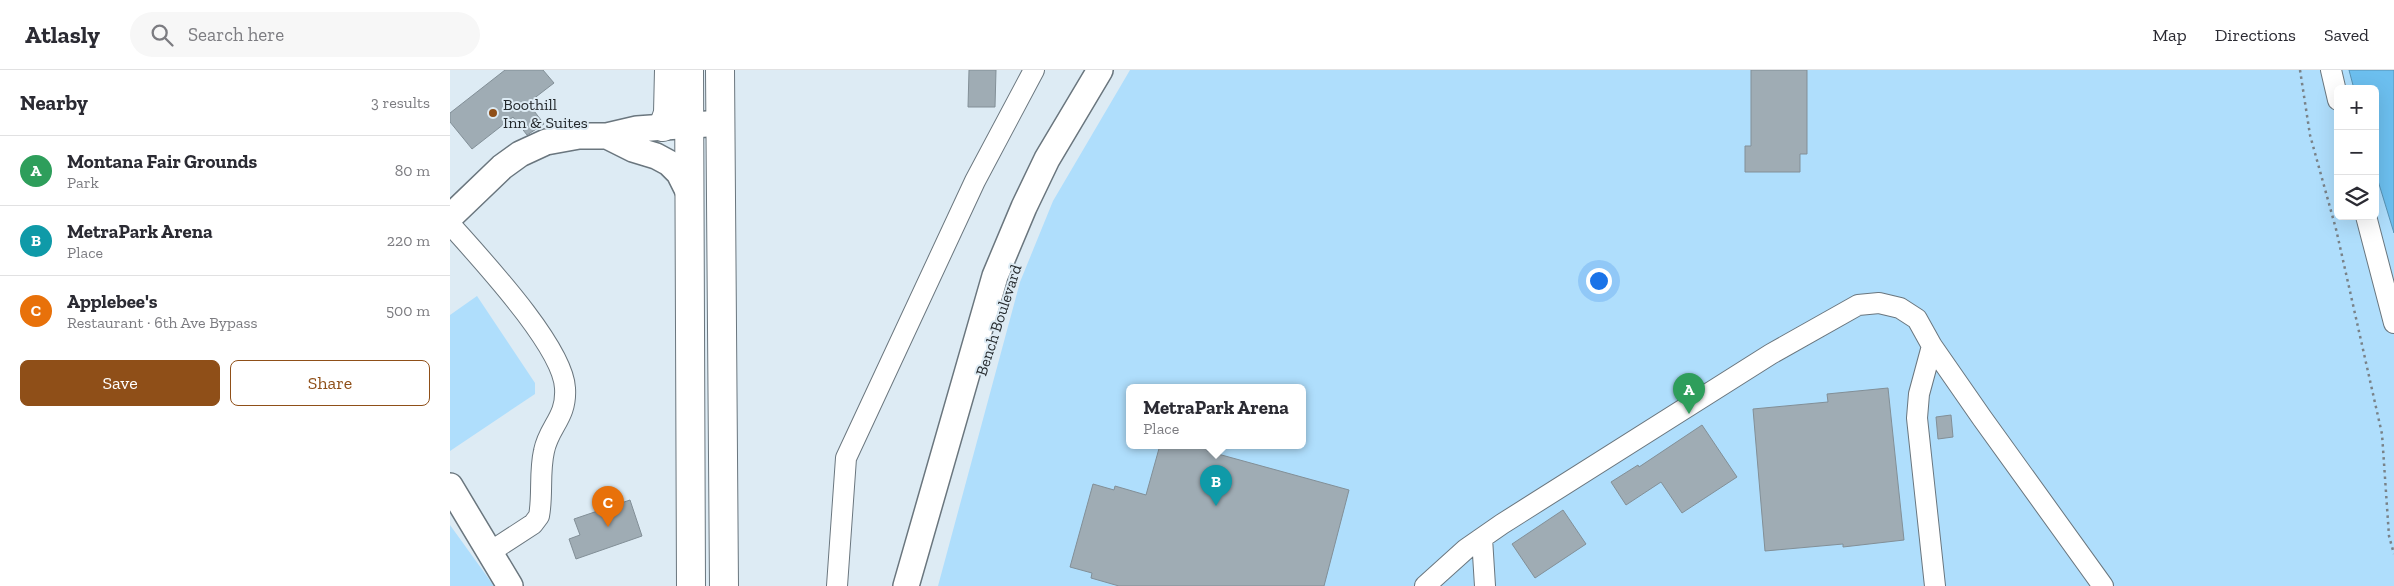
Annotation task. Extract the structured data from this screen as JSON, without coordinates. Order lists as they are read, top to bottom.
{
  "streets": {
    "main road": ["Bench Boulevard"]
  },
  "places": ["Boothill Inn & Suites"],
  "page": {
    "header": "Atlasly",
    "search": "Search here",
    "nav": ["Map", "Directions", "Saved"],
    "heading": ["Nearby", "3 results"],
    "map_buttons": ["+", "−"],
    "list": [
      {
        "mark": "A",
        "name": "Montana Fair Grounds",
        "note": "Park",
        "value": "80 m"
      },
      {
        "mark": "B",
        "name": "MetraPark Arena",
        "note": "Place",
        "value": "220 m"
      },
      {
        "mark": "C",
        "name": "Applebee's",
        "note": "Restaurant · 6th Ave Bypass",
        "value": "500 m"
      }
    ],
    "buttons": ["Save", "Share"],
    "pins": ["A", "B", "C"],
    "popup": ["MetraPark Arena", "Place"]
  }
}
